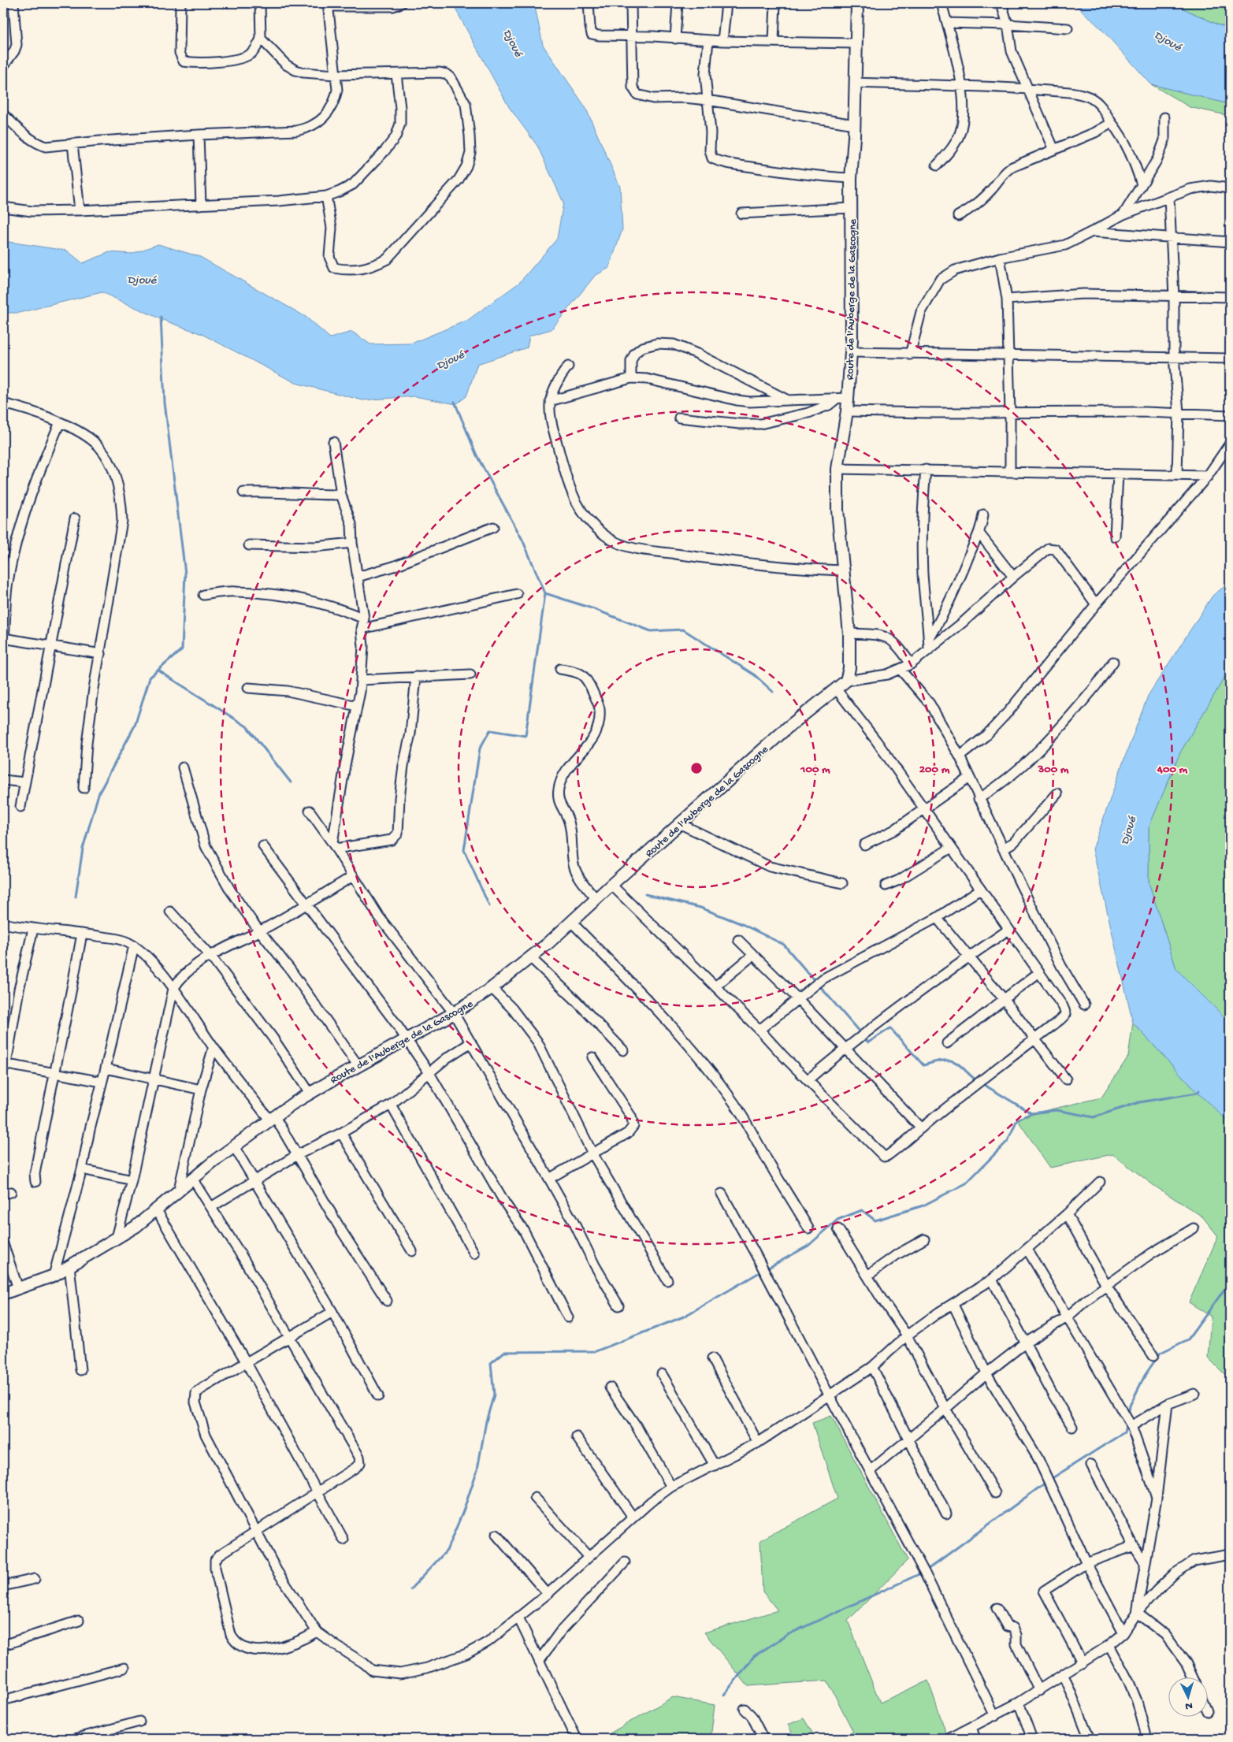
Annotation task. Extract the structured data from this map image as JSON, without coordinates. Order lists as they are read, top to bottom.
{
  "streets": {
    "street": ["Route de l'Auberge de la Gascogne"]
  },
  "water": ["Djoué"],
  "north": "bottom",
  "rings": [
    "100 m",
    "200 m",
    "300 m",
    "400 m"
  ]
}
